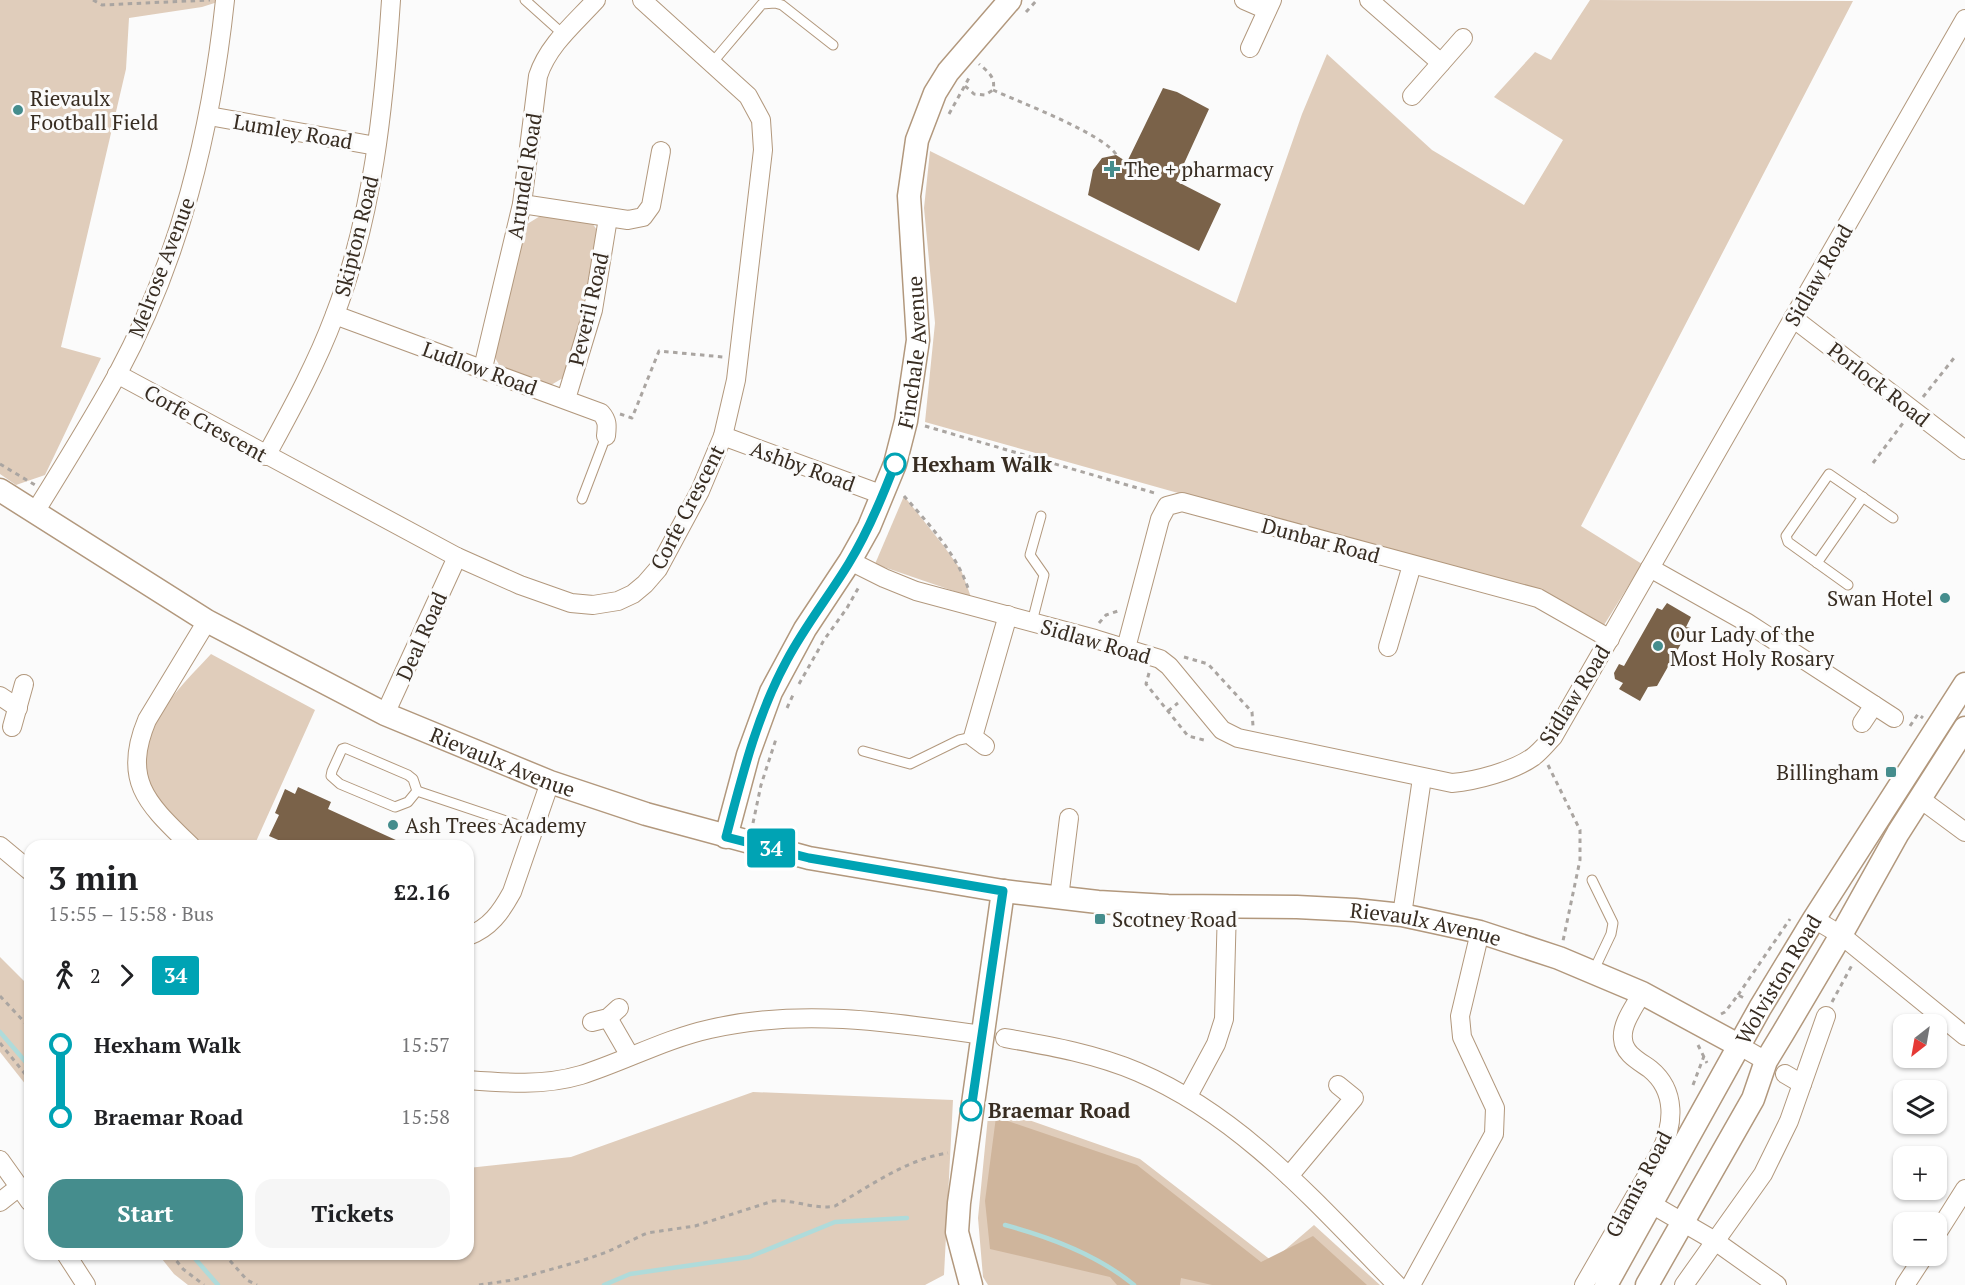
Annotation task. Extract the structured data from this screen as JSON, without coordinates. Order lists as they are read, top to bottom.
{
  "streets": {
    "street": [
      "Lumley Road",
      "Arundel Road",
      "Skipton Road",
      "Melrose Avenue",
      "Sidlaw Road",
      "Peveril Road",
      "Finchale Avenue",
      "Ludlow Road",
      "Porlock Road",
      "Corfe Crescent",
      "Ashby Road",
      "Dunbar Road",
      "Deal Road",
      "Rievaulx Avenue",
      "Wolviston Road",
      "Glamis Road"
    ]
  },
  "crossings": [
    ["Lumley Road", "Skipton Road"],
    ["Lumley Road", "Melrose Avenue"],
    ["Arundel Road", "Ludlow Road"],
    ["Skipton Road", "Ludlow Road"],
    ["Skipton Road", "Corfe Crescent"],
    ["Melrose Avenue", "Corfe Crescent"],
    ["Melrose Avenue", "Rievaulx Avenue"],
    ["Sidlaw Road", "Finchale Avenue"],
    ["Sidlaw Road", "Porlock Road"],
    ["Sidlaw Road", "Dunbar Road"],
    ["Peveril Road", "Ludlow Road"],
    ["Finchale Avenue", "Ashby Road"],
    ["Finchale Avenue", "Rievaulx Avenue"],
    ["Corfe Crescent", "Ashby Road"],
    ["Corfe Crescent", "Deal Road"],
    ["Deal Road", "Rievaulx Avenue"],
    ["Rievaulx Avenue", "Wolviston Road"],
    ["Rievaulx Avenue", "Glamis Road"]
  ],
  "places": {
    "other": [
      "Rievaulx Football Field",
      "Hexham Walk",
      "Swan Hotel",
      "Our Lady of the Most Holy Rosary",
      "Ash Trees Academy",
      "Braemar Road"
    ],
    "health": ["The + pharmacy"],
    "transit": ["Billingham", "Scotney Road"]
  },
  "lines": ["bus line 34"],
  "north": "bottom left",
  "page": {
    "on_map": "34",
    "heading": ["3 min", "15:55 – 15:58 · Bus", "£2.16"],
    "legs": ["2", "34"],
    "list": [
      {
        "name": "Hexham Walk",
        "value": "15:57"
      },
      {
        "name": "Braemar Road",
        "value": "15:58"
      }
    ],
    "map_buttons": ["+", "−"],
    "buttons": ["Start", "Tickets"]
  }
}
